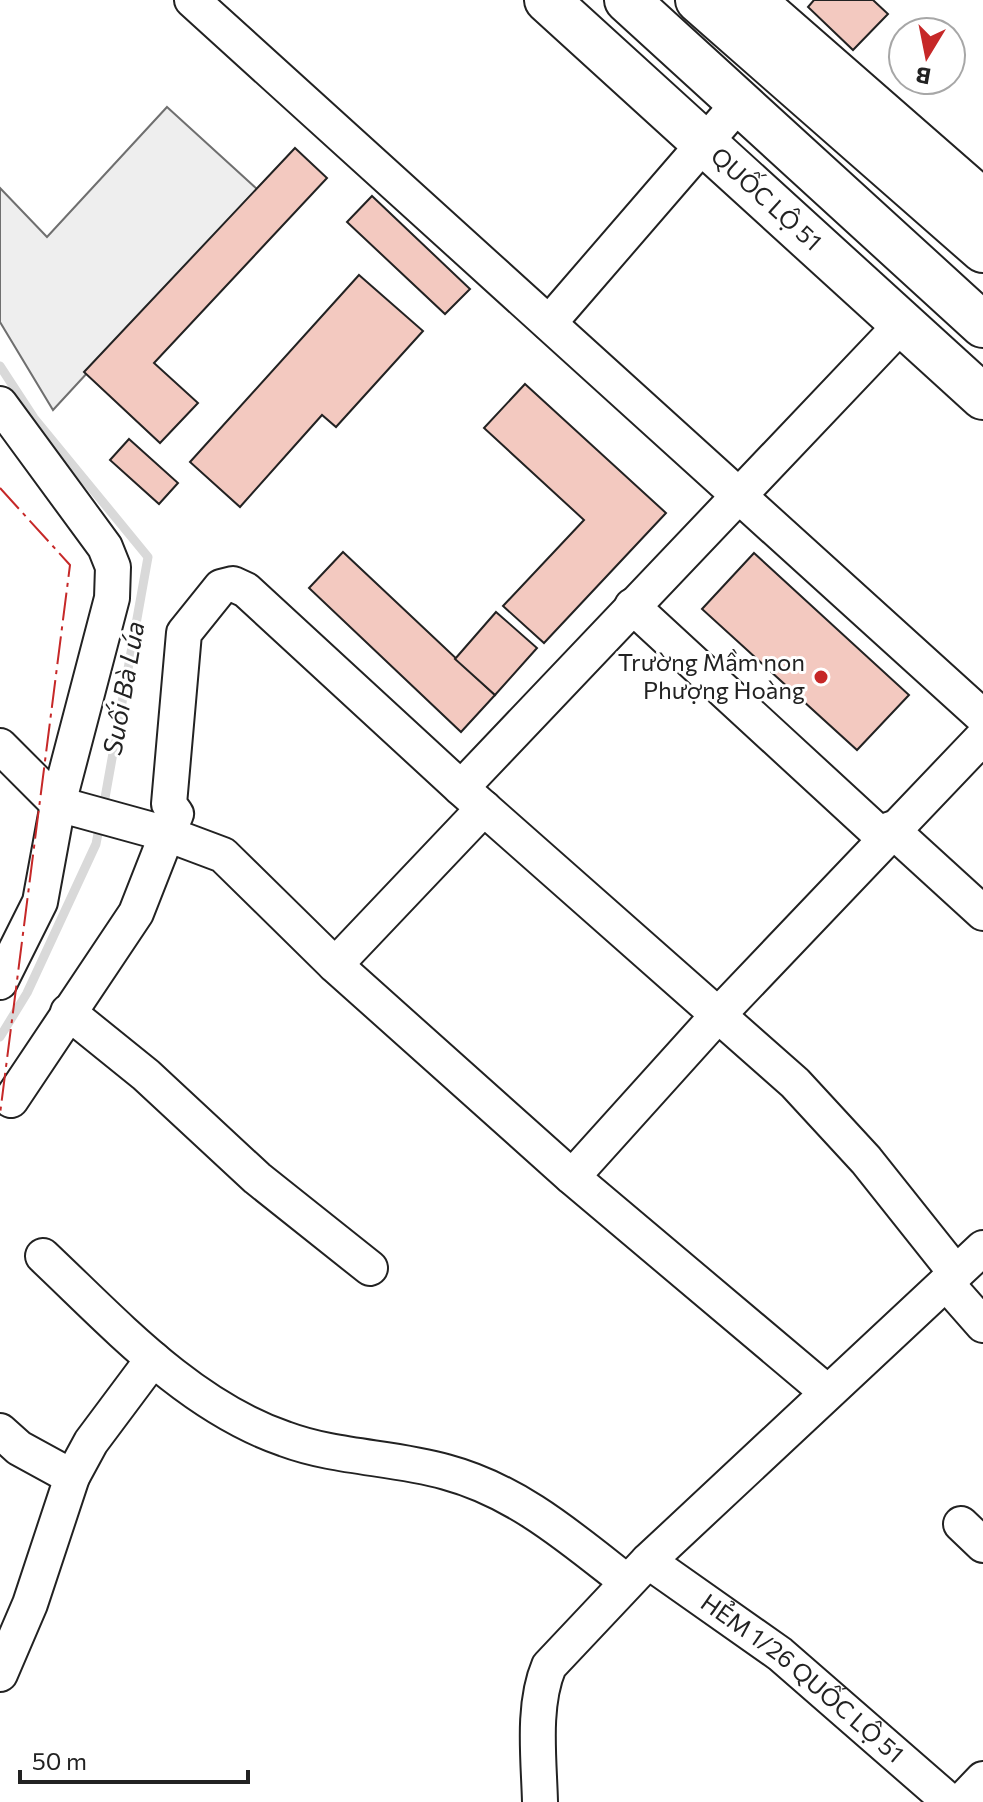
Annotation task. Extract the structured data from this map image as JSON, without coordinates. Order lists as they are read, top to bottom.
{
  "streets": {
    "main road": ["QUỐC LỘ 51"],
    "street": ["HẺM 1/26 QUỐC LỘ 51"]
  },
  "water": ["Suối Bà Lúa"],
  "places": ["Trường Mầm non Phượng Hoàng"],
  "scale_bar": "50 m",
  "north": "bottom"
}
